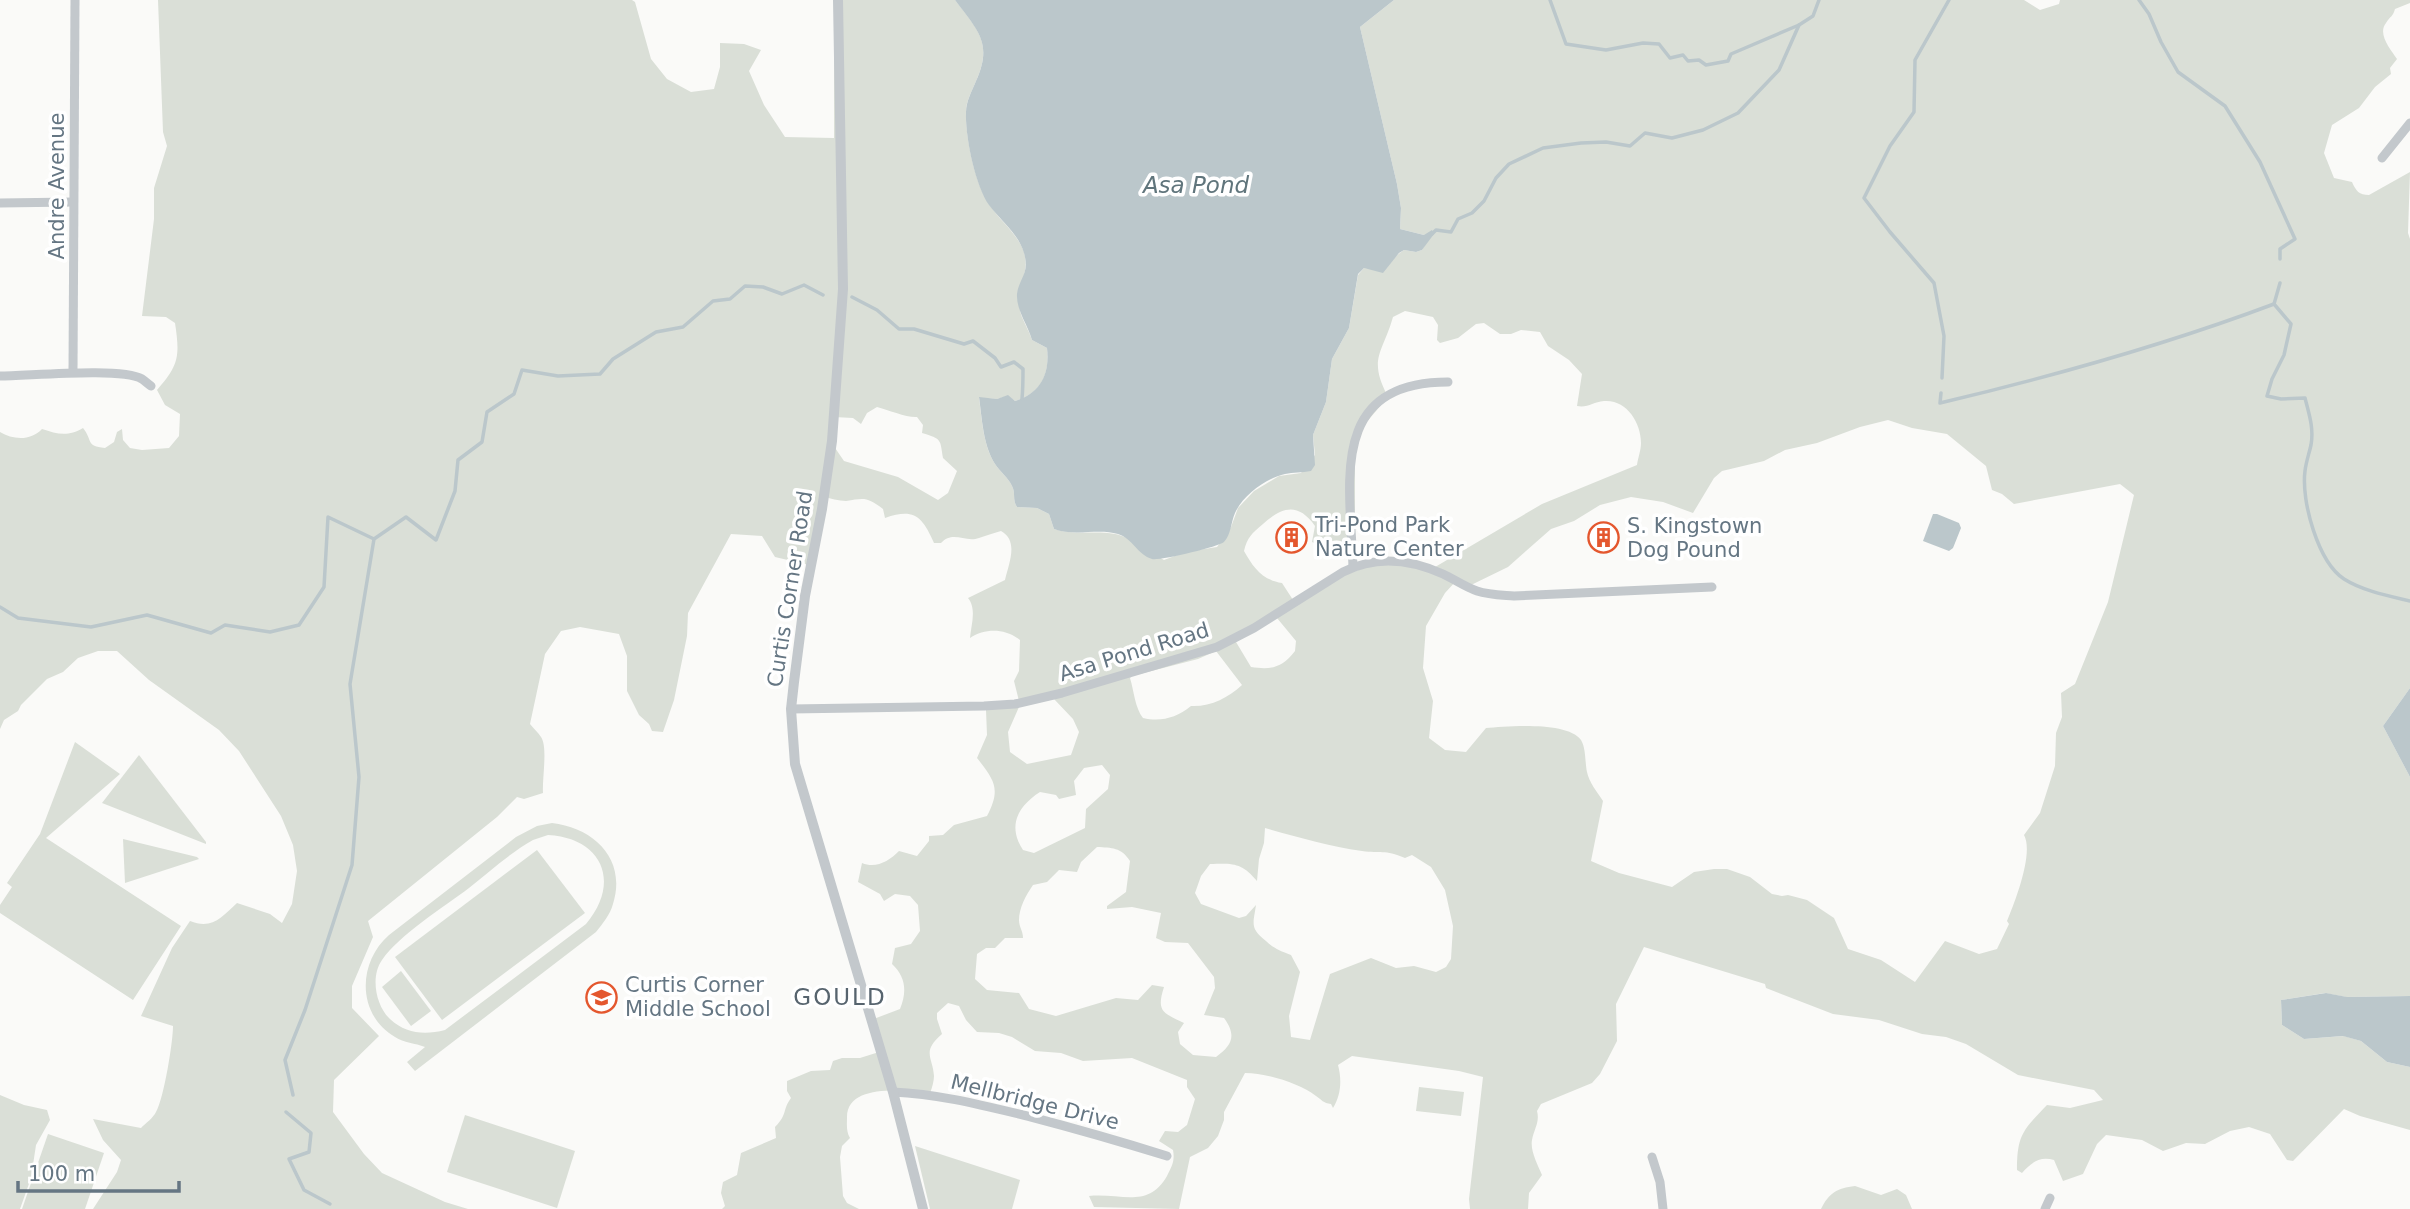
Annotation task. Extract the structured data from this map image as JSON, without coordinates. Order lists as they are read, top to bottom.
{
  "streets": {
    "street": [
      "Andre Avenue",
      "Curtis Corner Road",
      "Asa Pond Road",
      "Mellbridge Drive"
    ]
  },
  "crossings": [
    ["Curtis Corner Road", "Asa Pond Road"],
    ["Curtis Corner Road", "Mellbridge Drive"]
  ],
  "districts": ["GOULD"],
  "water": ["Asa Pond"],
  "places": {
    "building": ["Tri-Pond Park Nature Center", "S. Kingstown Dog Pound"],
    "school or university": ["Curtis Corner Middle School"]
  },
  "scale_bar": "100 m"
}
